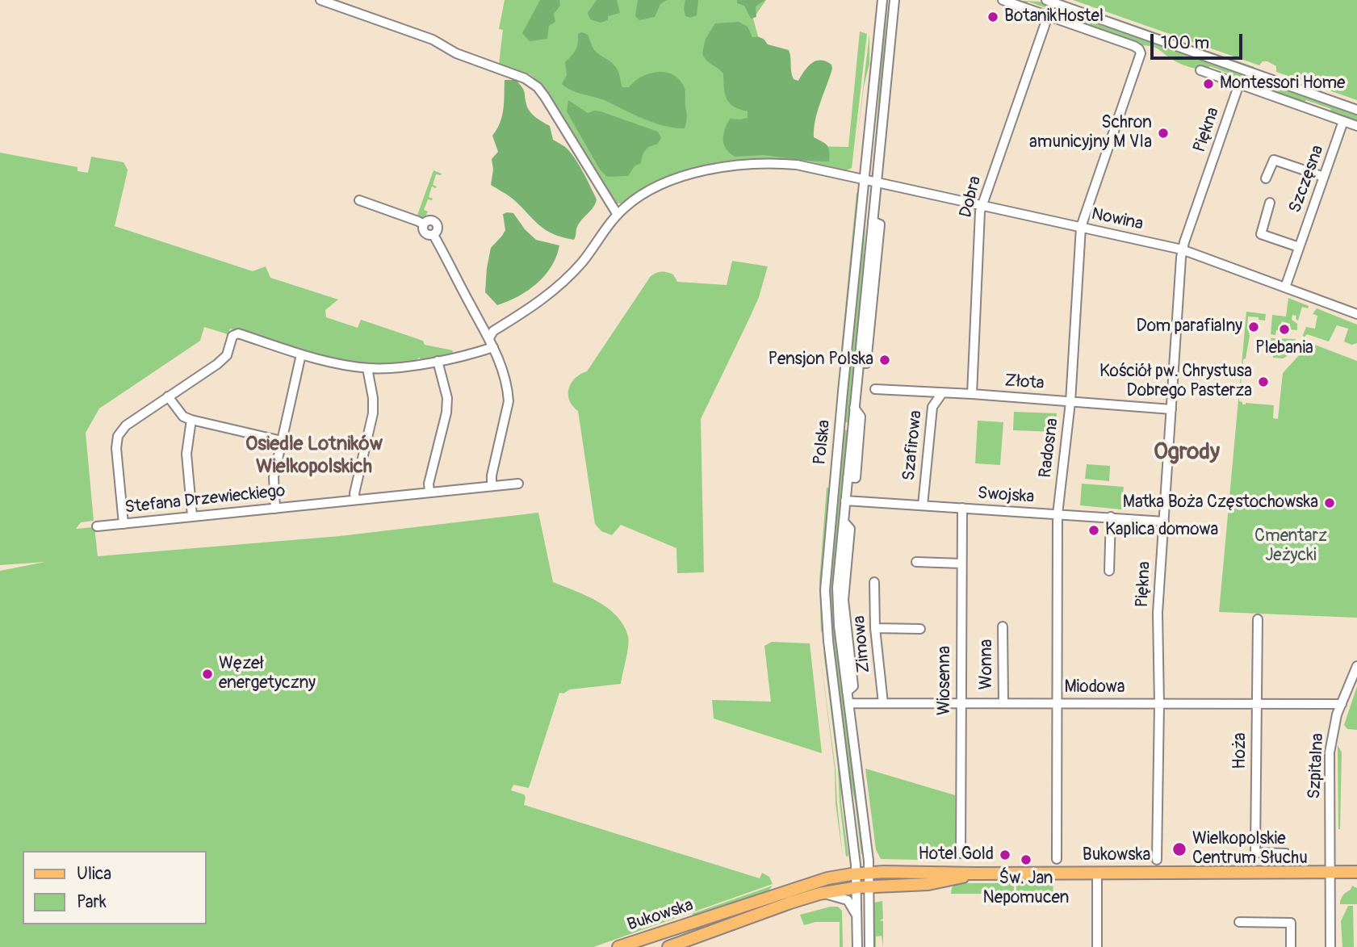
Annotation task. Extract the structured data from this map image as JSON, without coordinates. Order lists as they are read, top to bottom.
{
  "streets": {
    "main road": ["Bukowska"],
    "street": [
      "Piękna",
      "Szczęsna",
      "Dobra",
      "Nowina",
      "Złota",
      "Polska",
      "Szafirowa",
      "Radosna",
      "Swojska",
      "Stefana Drzewieckiego",
      "Zimowa",
      "Wonna",
      "Wiosenna",
      "Miodowa",
      "Hoża",
      "Szpitalna"
    ]
  },
  "crossings": [
    ["Piękna", "Nowina"],
    ["Piękna", "Złota"],
    ["Piękna", "Swojska"],
    ["Piękna", "Miodowa"],
    ["Szczęsna", "Nowina"],
    ["Dobra", "Nowina"],
    ["Dobra", "Złota"],
    ["Dobra", "Radosna"],
    ["Nowina", "Polska"],
    ["Nowina", "Radosna"],
    ["Złota", "Szafirowa"],
    ["Złota", "Radosna"],
    ["Polska", "Swojska"],
    ["Polska", "Miodowa"],
    ["Polska", "Bukowska"],
    ["Szafirowa", "Swojska"],
    ["Radosna", "Swojska"],
    ["Radosna", "Miodowa"],
    ["Swojska", "Wiosenna"],
    ["Zimowa", "Miodowa"],
    ["Wonna", "Miodowa"],
    ["Wiosenna", "Miodowa"],
    ["Miodowa", "Hoża"],
    ["Miodowa", "Szpitalna"],
    ["Szpitalna", "Bukowska"]
  ],
  "districts": ["Osiedle Lotników Wielkopolskich", "Ogrody"],
  "parks": ["Cmentarz Jeżycki"],
  "places": [
    "BotanikHostel",
    "Montessori Home",
    "Schron amunicyjny M VIa",
    "Dom parafialny",
    "Plebania",
    "Pensjon Polska",
    "Kościół pw. Chrystusa Dobrego Pasterza",
    "Matka Boża Częstochowska",
    "Kaplica domowa",
    "Węzeł energetyczny",
    "Wielkopolskie Centrum Słuchu",
    "Hotel Gold",
    "Św. Jan Nepomucen"
  ],
  "legend": ["Ulica", "Park"],
  "scale_bar": "100 m"
}
